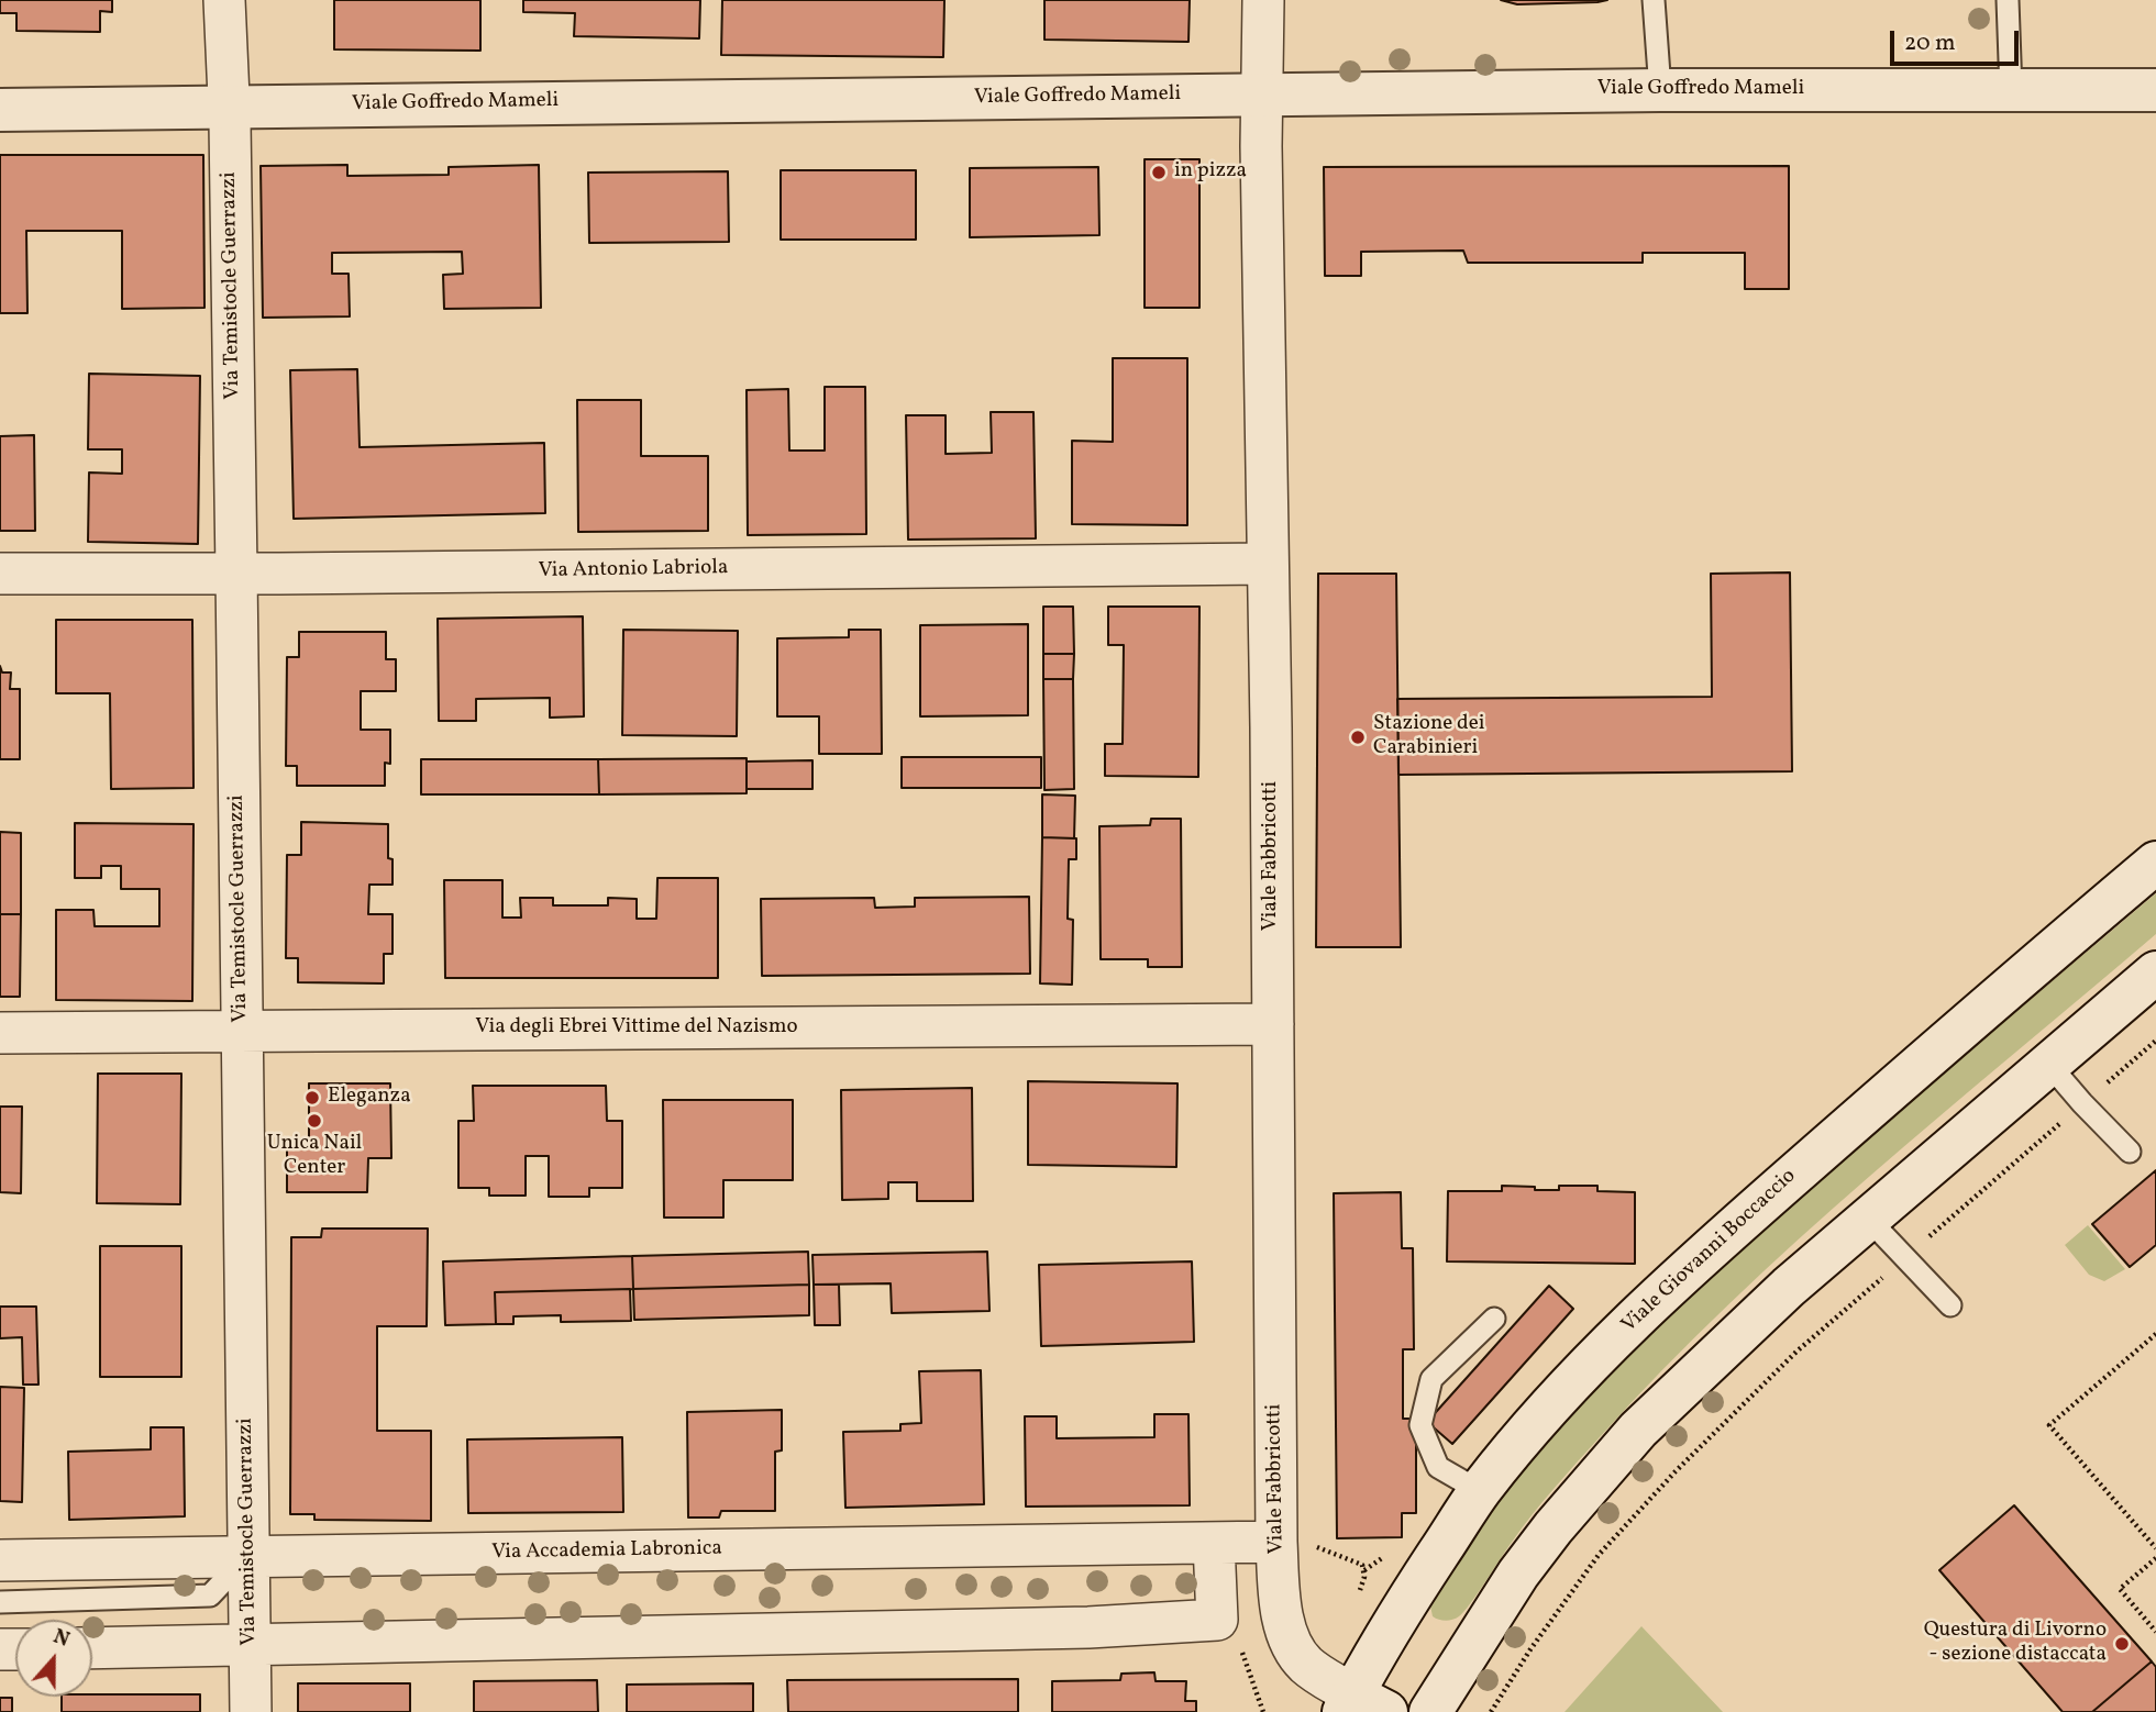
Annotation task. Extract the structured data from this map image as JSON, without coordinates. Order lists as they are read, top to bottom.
{
  "streets": {
    "main road": ["Viale Goffredo Mameli", "Viale Giovanni Boccaccio"],
    "street": [
      "Via Temistocle Guerrazzi",
      "Via Antonio Labriola",
      "Viale Fabbricotti",
      "Via degli Ebrei Vittime del Nazismo",
      "Via Accademia Labronica"
    ]
  },
  "crossings": [
    ["Viale Goffredo Mameli", "Via Temistocle Guerrazzi"],
    ["Viale Goffredo Mameli", "Viale Fabbricotti"],
    ["Via Temistocle Guerrazzi", "Via Antonio Labriola"],
    ["Via Temistocle Guerrazzi", "Via degli Ebrei Vittime del Nazismo"],
    ["Via Temistocle Guerrazzi", "Via Accademia Labronica"],
    ["Via Antonio Labriola", "Viale Fabbricotti"],
    ["Viale Fabbricotti", "Via degli Ebrei Vittime del Nazismo"],
    ["Viale Fabbricotti", "Viale Giovanni Boccaccio"],
    ["Viale Fabbricotti", "Via Accademia Labronica"]
  ],
  "places": [
    "in pizza",
    "Stazione dei Carabinieri",
    "Eleganza",
    "Unica Nail Center",
    "Questura di Livorno - sezione distaccata"
  ],
  "scale_bar": "20 m",
  "north": "top"
}
